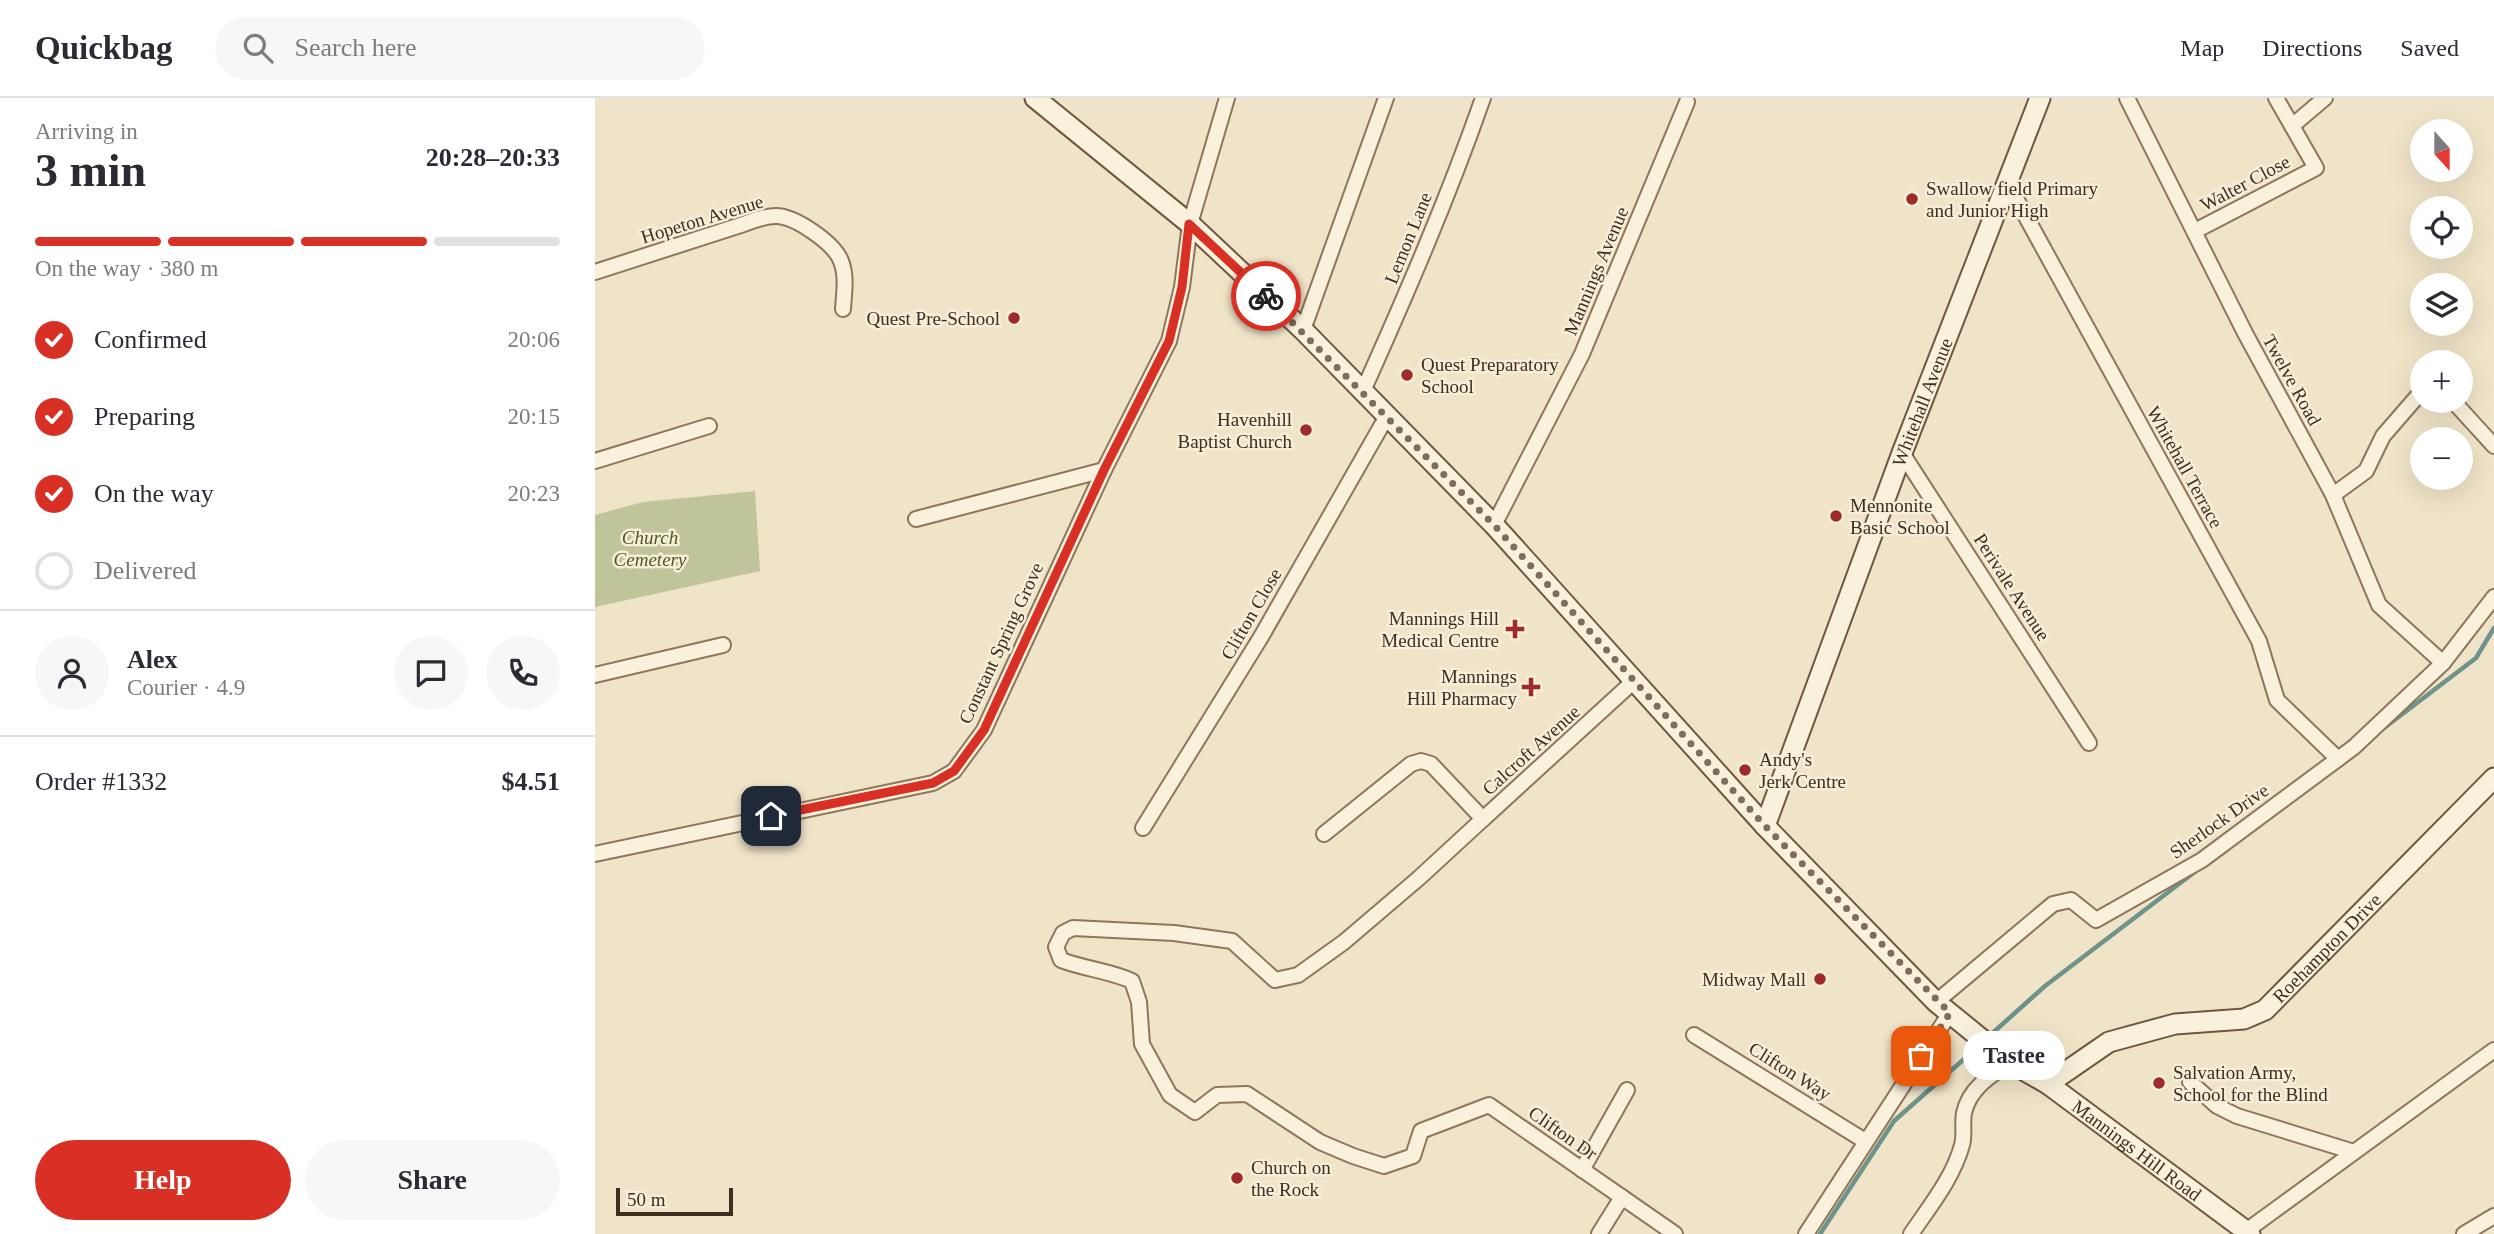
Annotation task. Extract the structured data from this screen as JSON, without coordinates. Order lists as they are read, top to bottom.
{
  "streets": {
    "main road": ["Whitehall Avenue", "Roehampton Drive", "Mannings Hill Road"],
    "street": [
      "Walter Close",
      "Hopeton Avenue",
      "Lemon Lane",
      "Mannings Avenue",
      "Twelve Road",
      "Whitehall Terrace",
      "Perivale Avenue",
      "Clifton Close",
      "Constant Spring Grove",
      "Calcroft Avenue",
      "Sherlock Drive",
      "Clifton Way",
      "Clifton Dr"
    ]
  },
  "crossings": [
    ["Walter Close", "Twelve Road"],
    ["Lemon Lane", "Mannings Hill Road"],
    ["Mannings Avenue", "Mannings Hill Road"],
    ["Twelve Road", "Sherlock Drive"],
    ["Whitehall Avenue", "Whitehall Terrace"],
    ["Whitehall Avenue", "Perivale Avenue"],
    ["Whitehall Avenue", "Mannings Hill Road"],
    ["Whitehall Terrace", "Sherlock Drive"],
    ["Clifton Close", "Mannings Hill Road"],
    ["Constant Spring Grove", "Mannings Hill Road"],
    ["Calcroft Avenue", "Clifton Dr"],
    ["Calcroft Avenue", "Mannings Hill Road"],
    ["Sherlock Drive", "Mannings Hill Road"],
    ["Roehampton Drive", "Mannings Hill Road"]
  ],
  "parks": ["Church Cemetery"],
  "places": {
    "other": [
      "Swallow field Primary and Junior High",
      "Quest Pre-School",
      "Quest Preparatory School",
      "Havenhill Baptist Church",
      "Mennonite Basic School",
      "Andy's Jerk Centre",
      "Midway Mall",
      "Tastee",
      "Salvation Army, School for the Blind",
      "Church on the Rock"
    ],
    "health": ["Mannings Hill Medical Centre", "Mannings Hill Pharmacy"]
  },
  "scale_bar": "50 m",
  "north": "bottom",
  "page": {
    "header": "Quickbag",
    "search": "Search here",
    "nav": ["Map", "Directions", "Saved"],
    "heading": ["3 min", "Arriving in", "20:28–20:33"],
    "panel": [
      "Alex",
      "Courier · 4.9",
      "Order #1332",
      "$4.51"
    ],
    "map_buttons": ["+", "−"],
    "bar": "On the way · 380 m",
    "list": [
      ["Confirmed", "20:06"],
      ["Preparing", "20:15"],
      ["On the way", "20:23"],
      "Delivered"
    ],
    "bubble": "Tastee",
    "buttons": ["Help", "Share"],
    "scale": "50 m"
  }
}
